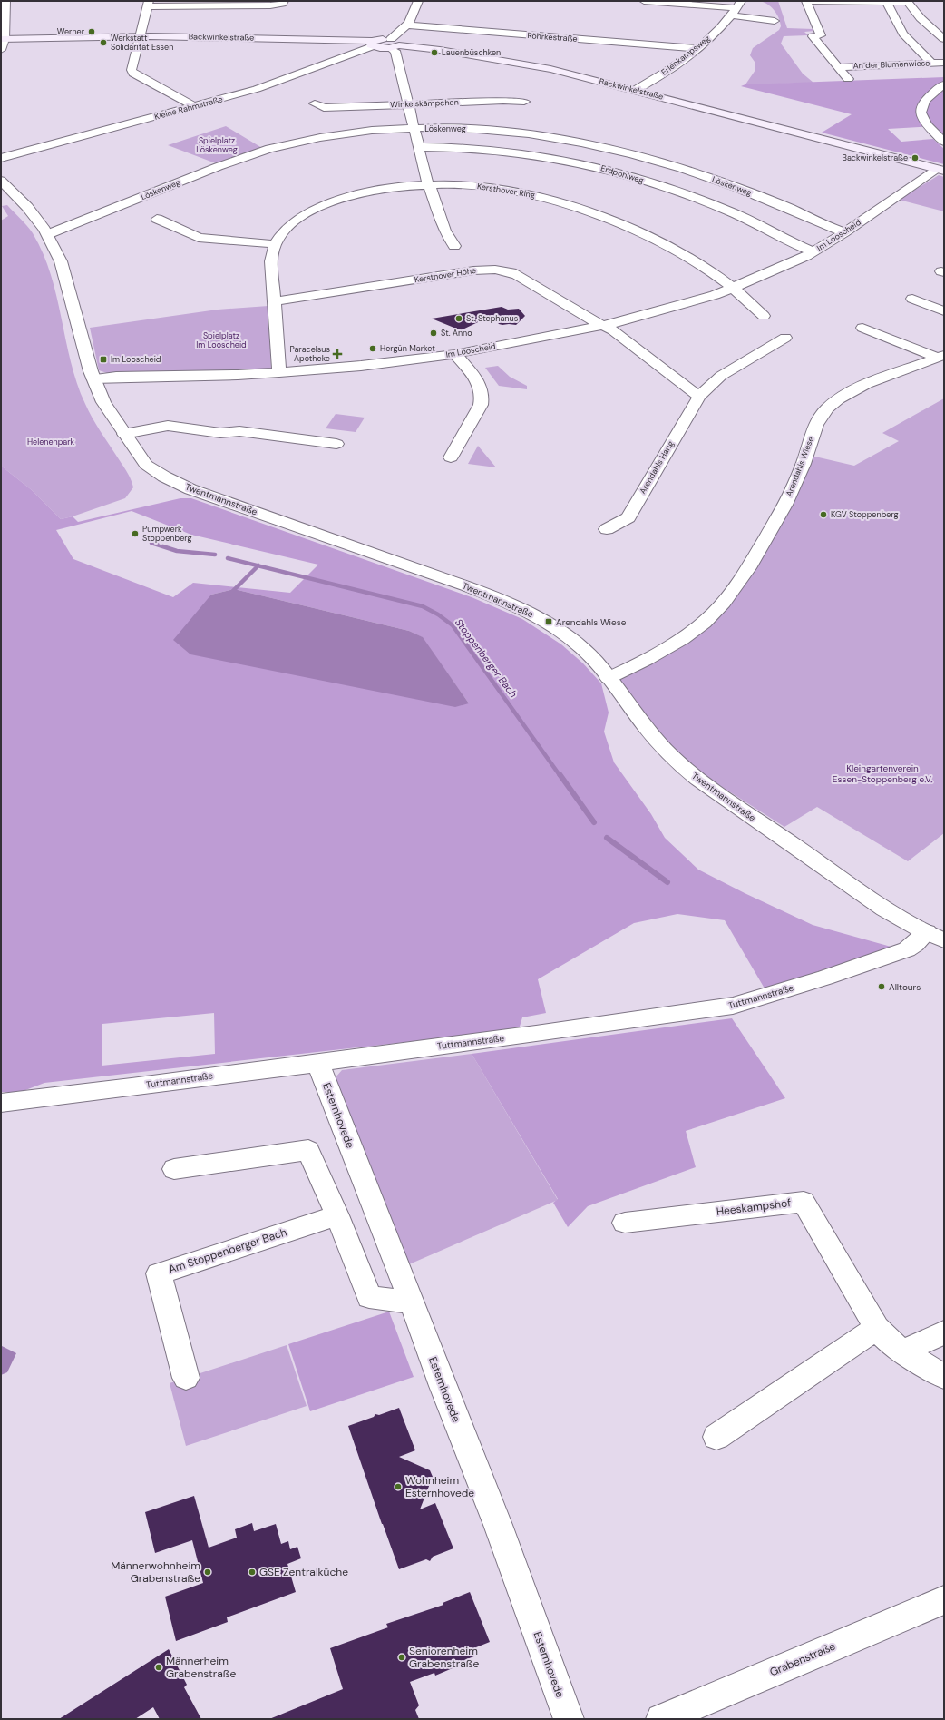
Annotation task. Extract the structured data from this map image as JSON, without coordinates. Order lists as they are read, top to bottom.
{
  "streets": {
    "main road": ["Backwinkelstraße"],
    "street": [
      "Röhrkestraße",
      "Erlenkampsweg",
      "An der Blumenwiese",
      "Winkelskämpchen",
      "Kleine Rahmstraße",
      "Löskenweg",
      "Erdpohlweg",
      "Kersthover Ring",
      "Im Looscheid",
      "Kersthover Höhe",
      "Arendahls Wiese",
      "Arendahls Hang",
      "Twentmannstraße",
      "Tuttmannstraße",
      "Esternhovede",
      "Heeskampshof",
      "Am Stoppenberger Bach",
      "Grabenstraße"
    ]
  },
  "crossings": [
    ["Backwinkelstraße", "Erlenkampsweg"],
    ["Backwinkelstraße", "Kleine Rahmstraße"],
    ["Backwinkelstraße", "Im Looscheid"],
    ["Röhrkestraße", "Erlenkampsweg"],
    ["Löskenweg", "Im Looscheid"],
    ["Löskenweg", "Twentmannstraße"],
    ["Erdpohlweg", "Im Looscheid"],
    ["Kersthover Ring", "Im Looscheid"],
    ["Kersthover Ring", "Kersthover Höhe"],
    ["Im Looscheid", "Kersthover Höhe"],
    ["Im Looscheid", "Twentmannstraße"],
    ["Arendahls Wiese", "Twentmannstraße"],
    ["Twentmannstraße", "Tuttmannstraße"],
    ["Tuttmannstraße", "Esternhovede"]
  ],
  "water": ["Stoppenberger Bach"],
  "parks": [
    "Spielplatz Löskenweg",
    "Spielplatz Im Looscheid",
    "Helenenpark",
    "Kleingartenverein Essen-Stoppenberg e.V."
  ],
  "places": {
    "other": [
      "Werner",
      "Werkstatt Solidarität Essen",
      "Lauenbüschken",
      "Backwinkelstraße",
      "St. Stephanus",
      "St. Anno",
      "Hergün Market",
      "KGV Stoppenberg",
      "Pumpwerk Stoppenberg",
      "Alltours",
      "Wohnheim Esternhovede",
      "Männerwohnheim Grabenstraße",
      "GSE Zentralküche",
      "Seniorenheim Grabenstraße",
      "Männerheim Grabenstraße"
    ],
    "health": ["Paracelsus Apotheke"],
    "transit": ["Im Looscheid", "Arendahls Wiese"]
  }
}
